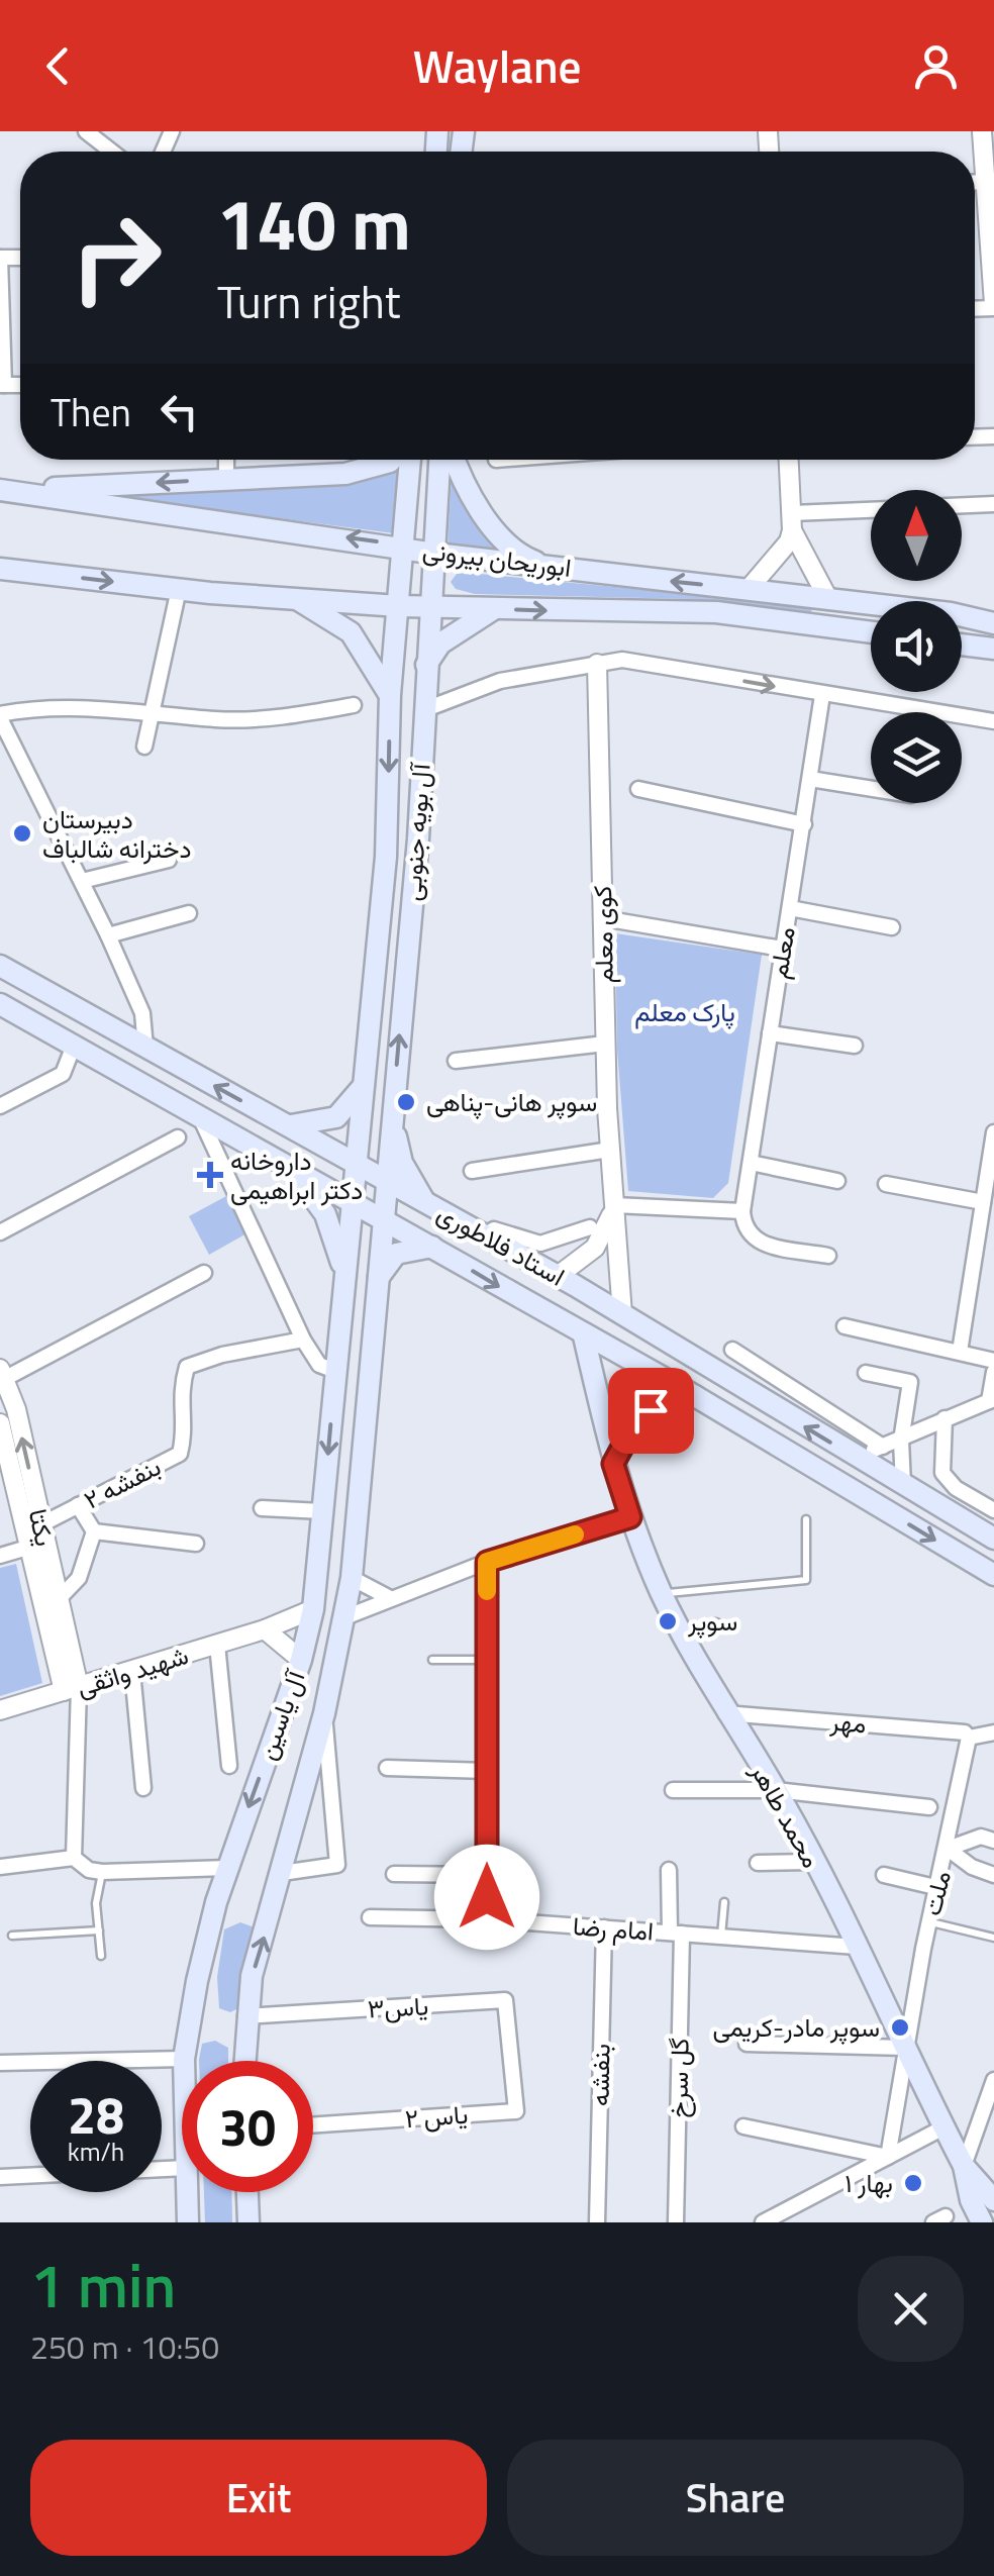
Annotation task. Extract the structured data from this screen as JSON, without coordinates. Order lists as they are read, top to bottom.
{
  "streets": {
    "main road": [
      "ابوریحان بیرونی",
      "آل بویه جنوبی",
      "استاد فلاطوری",
      "آل یاسین",
      "محمد طاهر"
    ],
    "street": [
      "کوی معلم",
      "معلم",
      "بنفشه ۲",
      "یکتا",
      "شهید واثقی",
      "مهر",
      "ملت",
      "امام رضا",
      "یاس۳",
      "بنفشه",
      "گل سرخ",
      "یاس ۲"
    ]
  },
  "crossings": [
    ["ابوریحان بیرونی", "آل بویه جنوبی"],
    ["آل بویه جنوبی", "استاد فلاطوری"],
    ["آل بویه جنوبی", "آل یاسین"],
    ["کوی معلم", "استاد فلاطوری"],
    ["استاد فلاطوری", "آل یاسین"],
    ["استاد فلاطوری", "محمد طاهر"],
    ["بنفشه ۲", "یکتا"],
    ["یکتا", "شهید واثقی"],
    ["شهید واثقی", "آل یاسین"],
    ["آل یاسین", "یاس۳"],
    ["مهر", "محمد طاهر"],
    ["مهر", "ملت"],
    ["محمد طاهر", "ملت"],
    ["محمد طاهر", "امام رضا"],
    ["امام رضا", "بنفشه"],
    ["امام رضا", "گل سرخ"],
    ["یاس۳", "یاس ۲"]
  ],
  "parks": ["پارک معلم"],
  "places": {
    "other": [
      "دبیرستان دخترانه شالباف",
      "سوپر هانی-پناهی",
      "سوپر",
      "سوپر مادر-کریمی",
      "بهار ۱"
    ],
    "health": ["داروخانه دکتر ابراهیمی"]
  },
  "north": "top",
  "page": {
    "header": "Waylane",
    "turn": ["140 m", "Turn right"],
    "then": "Then",
    "speed": "28 km/h",
    "limit": "30",
    "heading": ["1 min", "250 m · 10:50"],
    "buttons": ["Exit", "Share"]
  }
}
